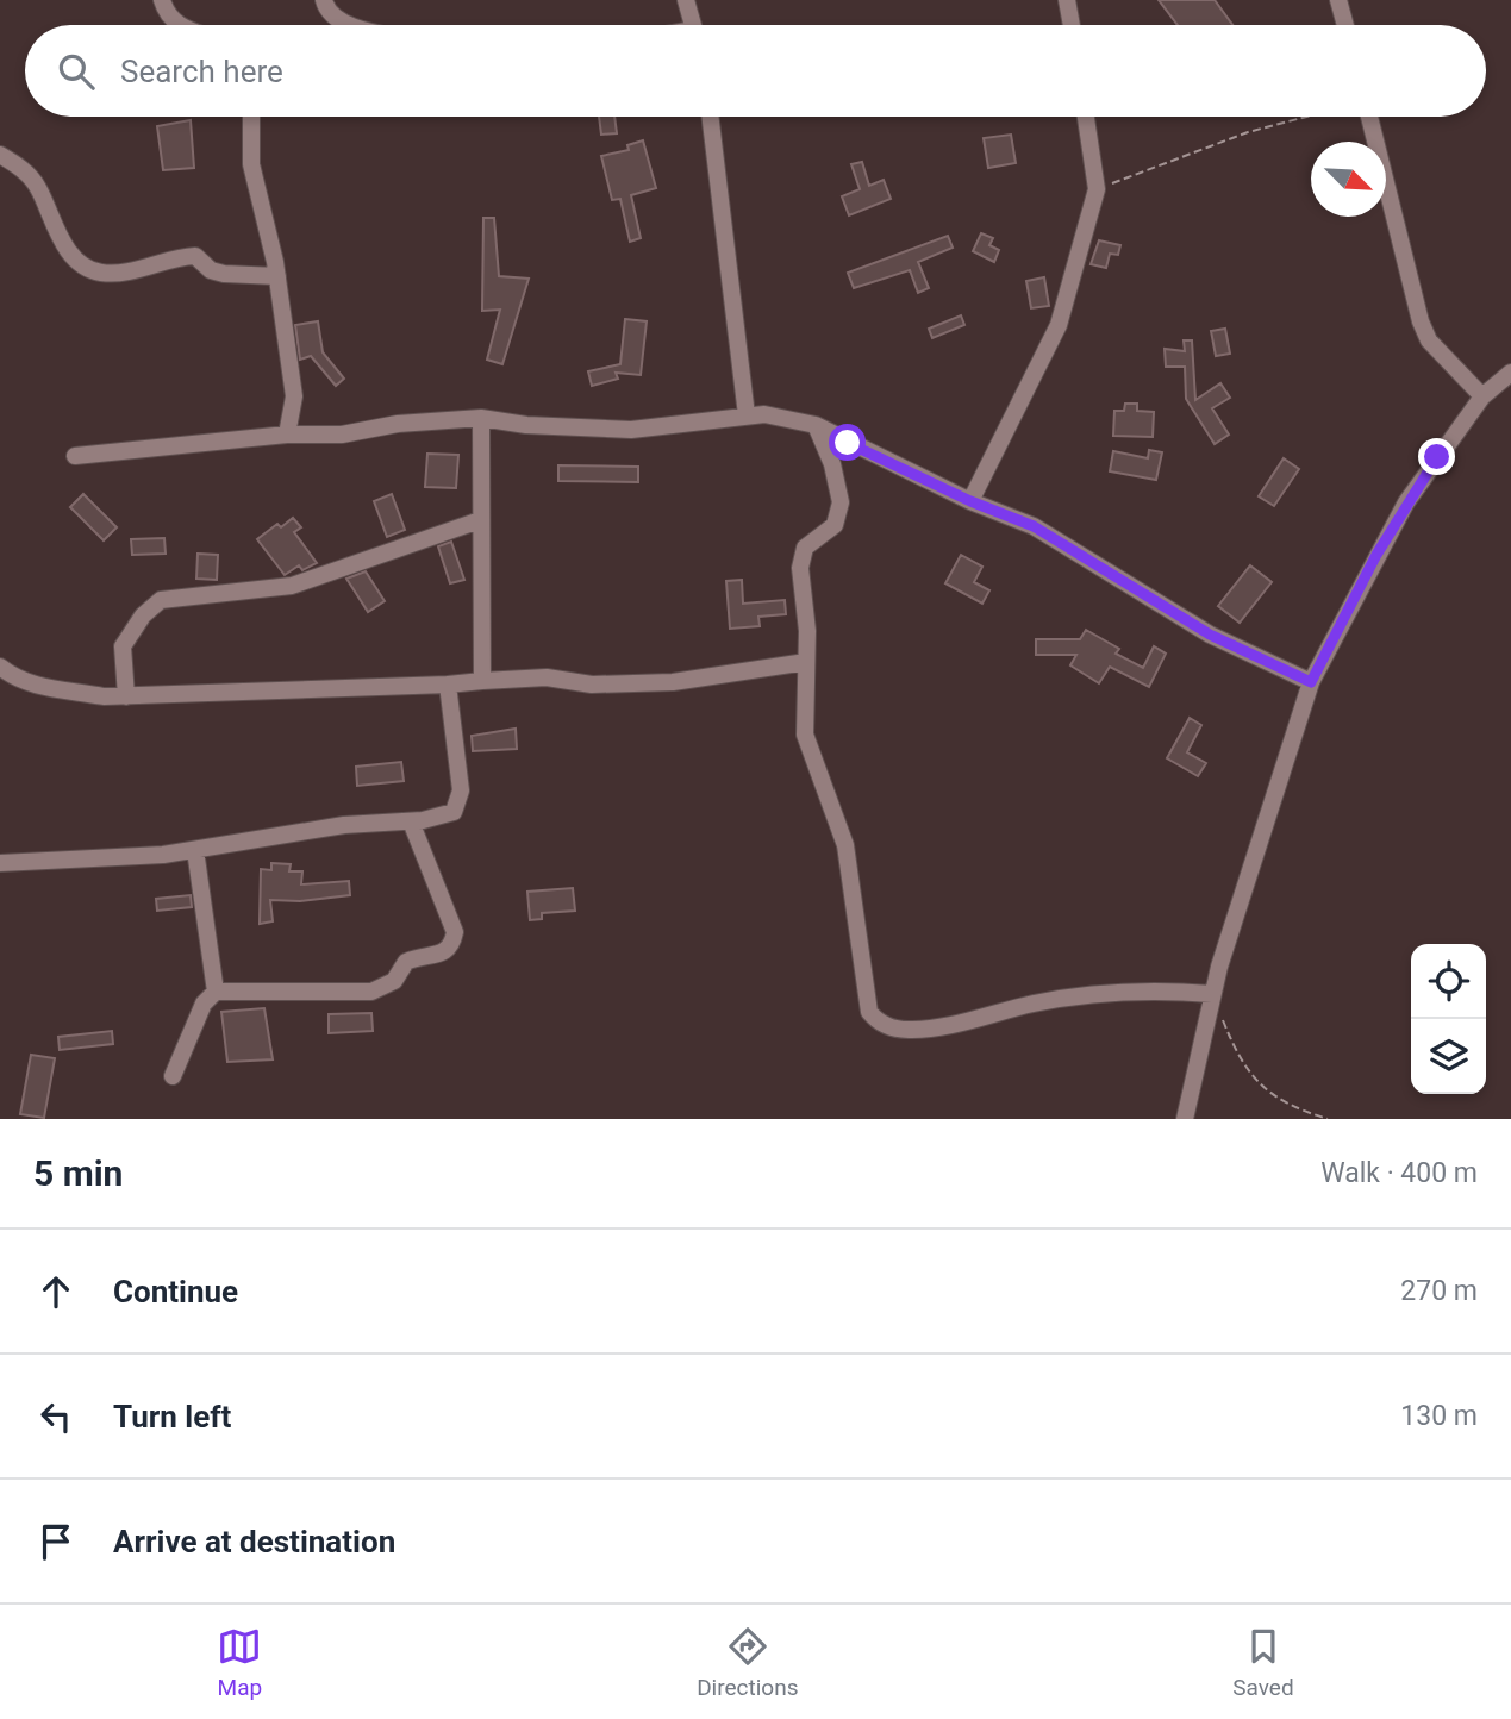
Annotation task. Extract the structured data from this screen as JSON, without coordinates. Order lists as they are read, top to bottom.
{
  "north": "bottom right",
  "page": {
    "search": "Search here",
    "heading": ["5 min", "Walk · 400 m"],
    "list": [
      ["Continue", "270 m"],
      ["Turn left", "130 m"],
      "Arrive at destination"
    ],
    "nav": ["Map", "Directions", "Saved"]
  }
}
